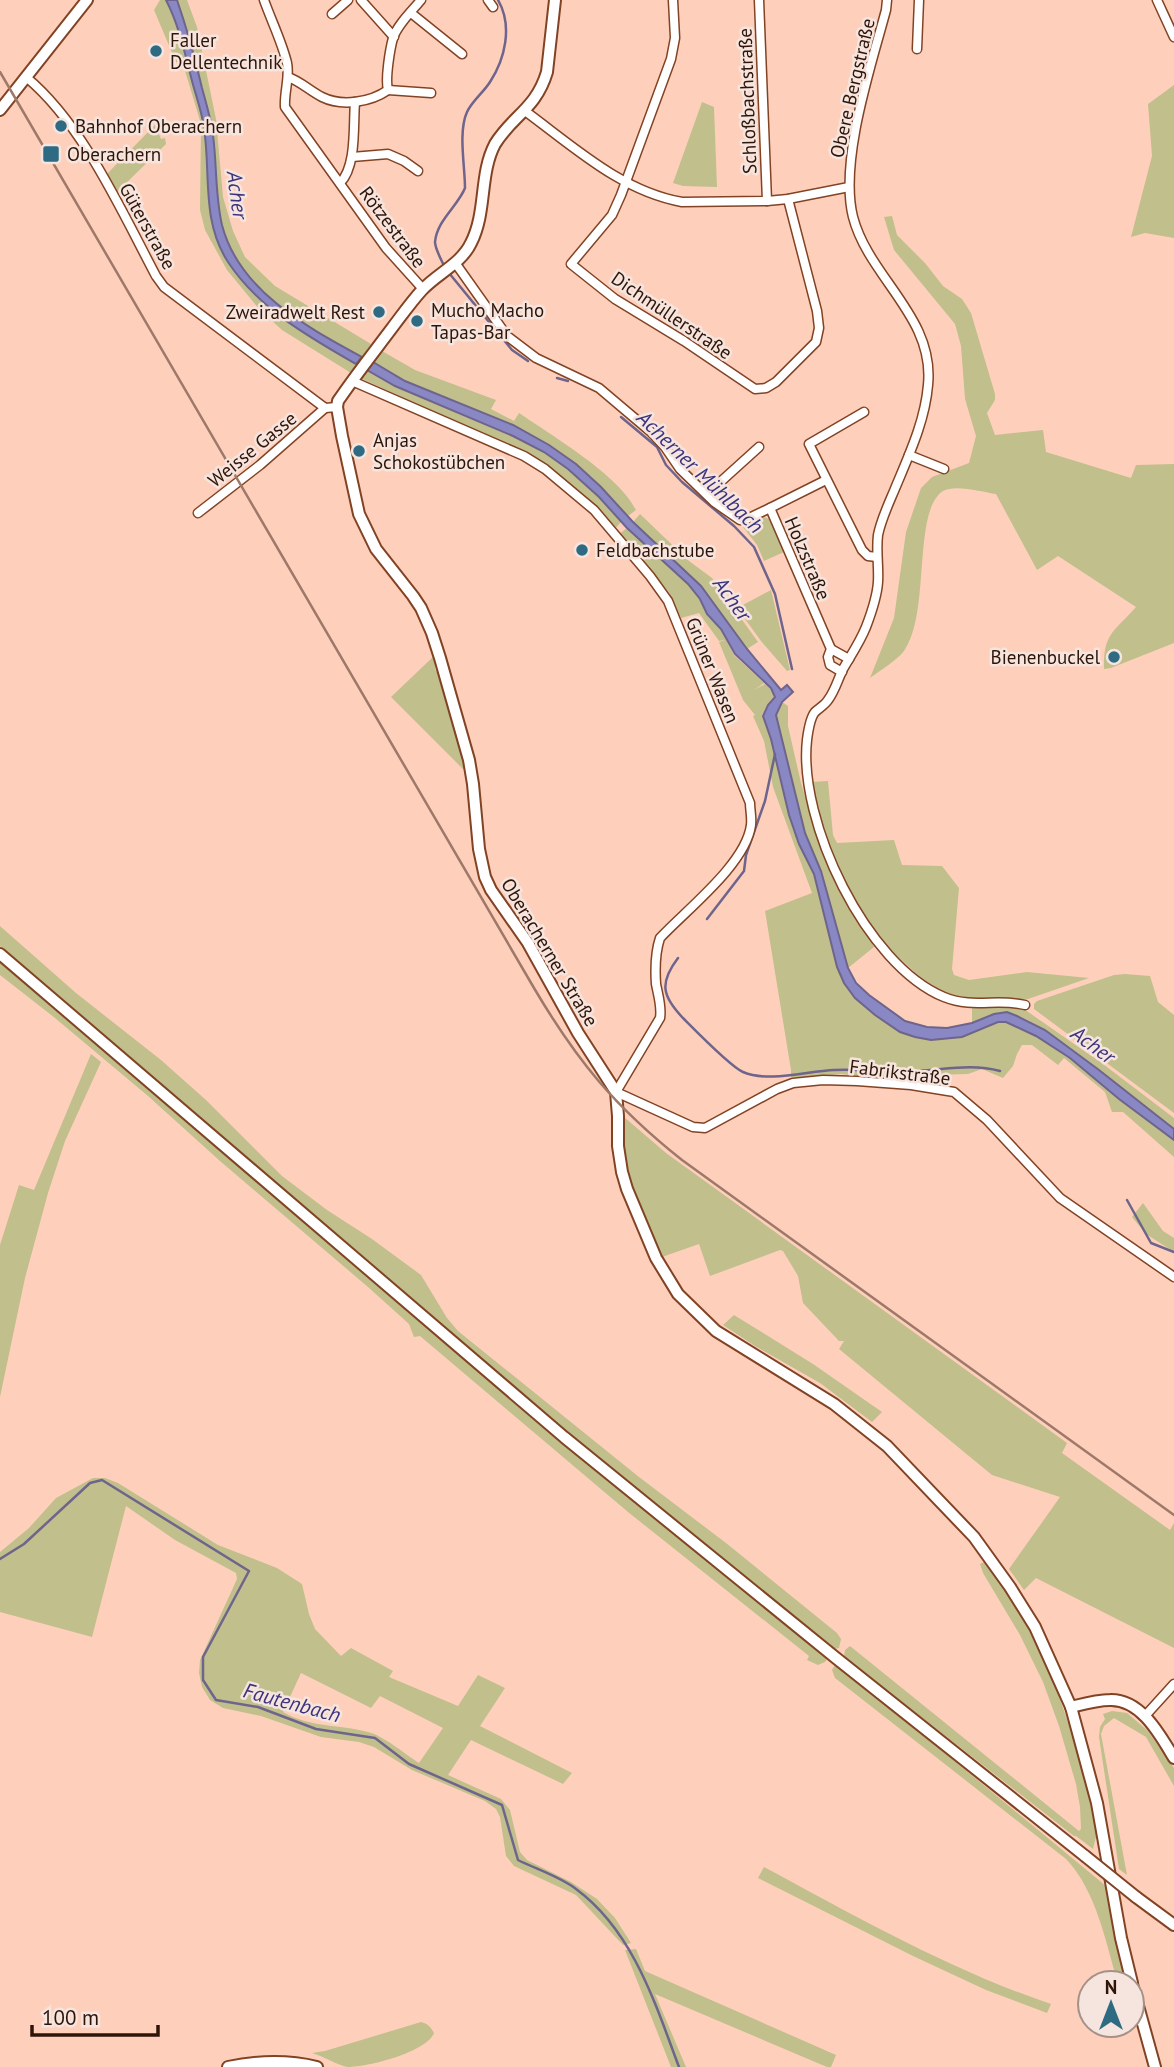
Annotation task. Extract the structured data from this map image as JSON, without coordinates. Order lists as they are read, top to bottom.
{
  "streets": {
    "street": [
      "Obere Bergstraße",
      "Schloßbachstraße",
      "Güterstraße",
      "Rötzestraße",
      "Dichmüllerstraße",
      "Weisse Gasse",
      "Holzstraße",
      "Grüner Wasen",
      "Oberacherner Straße",
      "Fabrikstraße"
    ]
  },
  "crossings": [
    ["Obere Bergstraße", "Schloßbachstraße"],
    ["Obere Bergstraße", "Holzstraße"],
    ["Schloßbachstraße", "Dichmüllerstraße"],
    ["Güterstraße", "Weisse Gasse"],
    ["Güterstraße", "Oberacherner Straße"],
    ["Weisse Gasse", "Oberacherner Straße"],
    ["Grüner Wasen", "Oberacherner Straße"],
    ["Grüner Wasen", "Fabrikstraße"],
    ["Oberacherner Straße", "Fabrikstraße"]
  ],
  "water": ["Acher", "Acherner Mühlbach", "Fautenbach"],
  "places": {
    "other": [
      "Faller Dellentechnik",
      "Bahnhof Oberachern",
      "Zweiradwelt Rest",
      "Mucho Macho Tapas-Bar",
      "Anjas Schokostübchen",
      "Feldbachstube",
      "Bienenbuckel"
    ],
    "transit": ["Oberachern"]
  },
  "scale_bar": "100 m",
  "north": "top"
}
